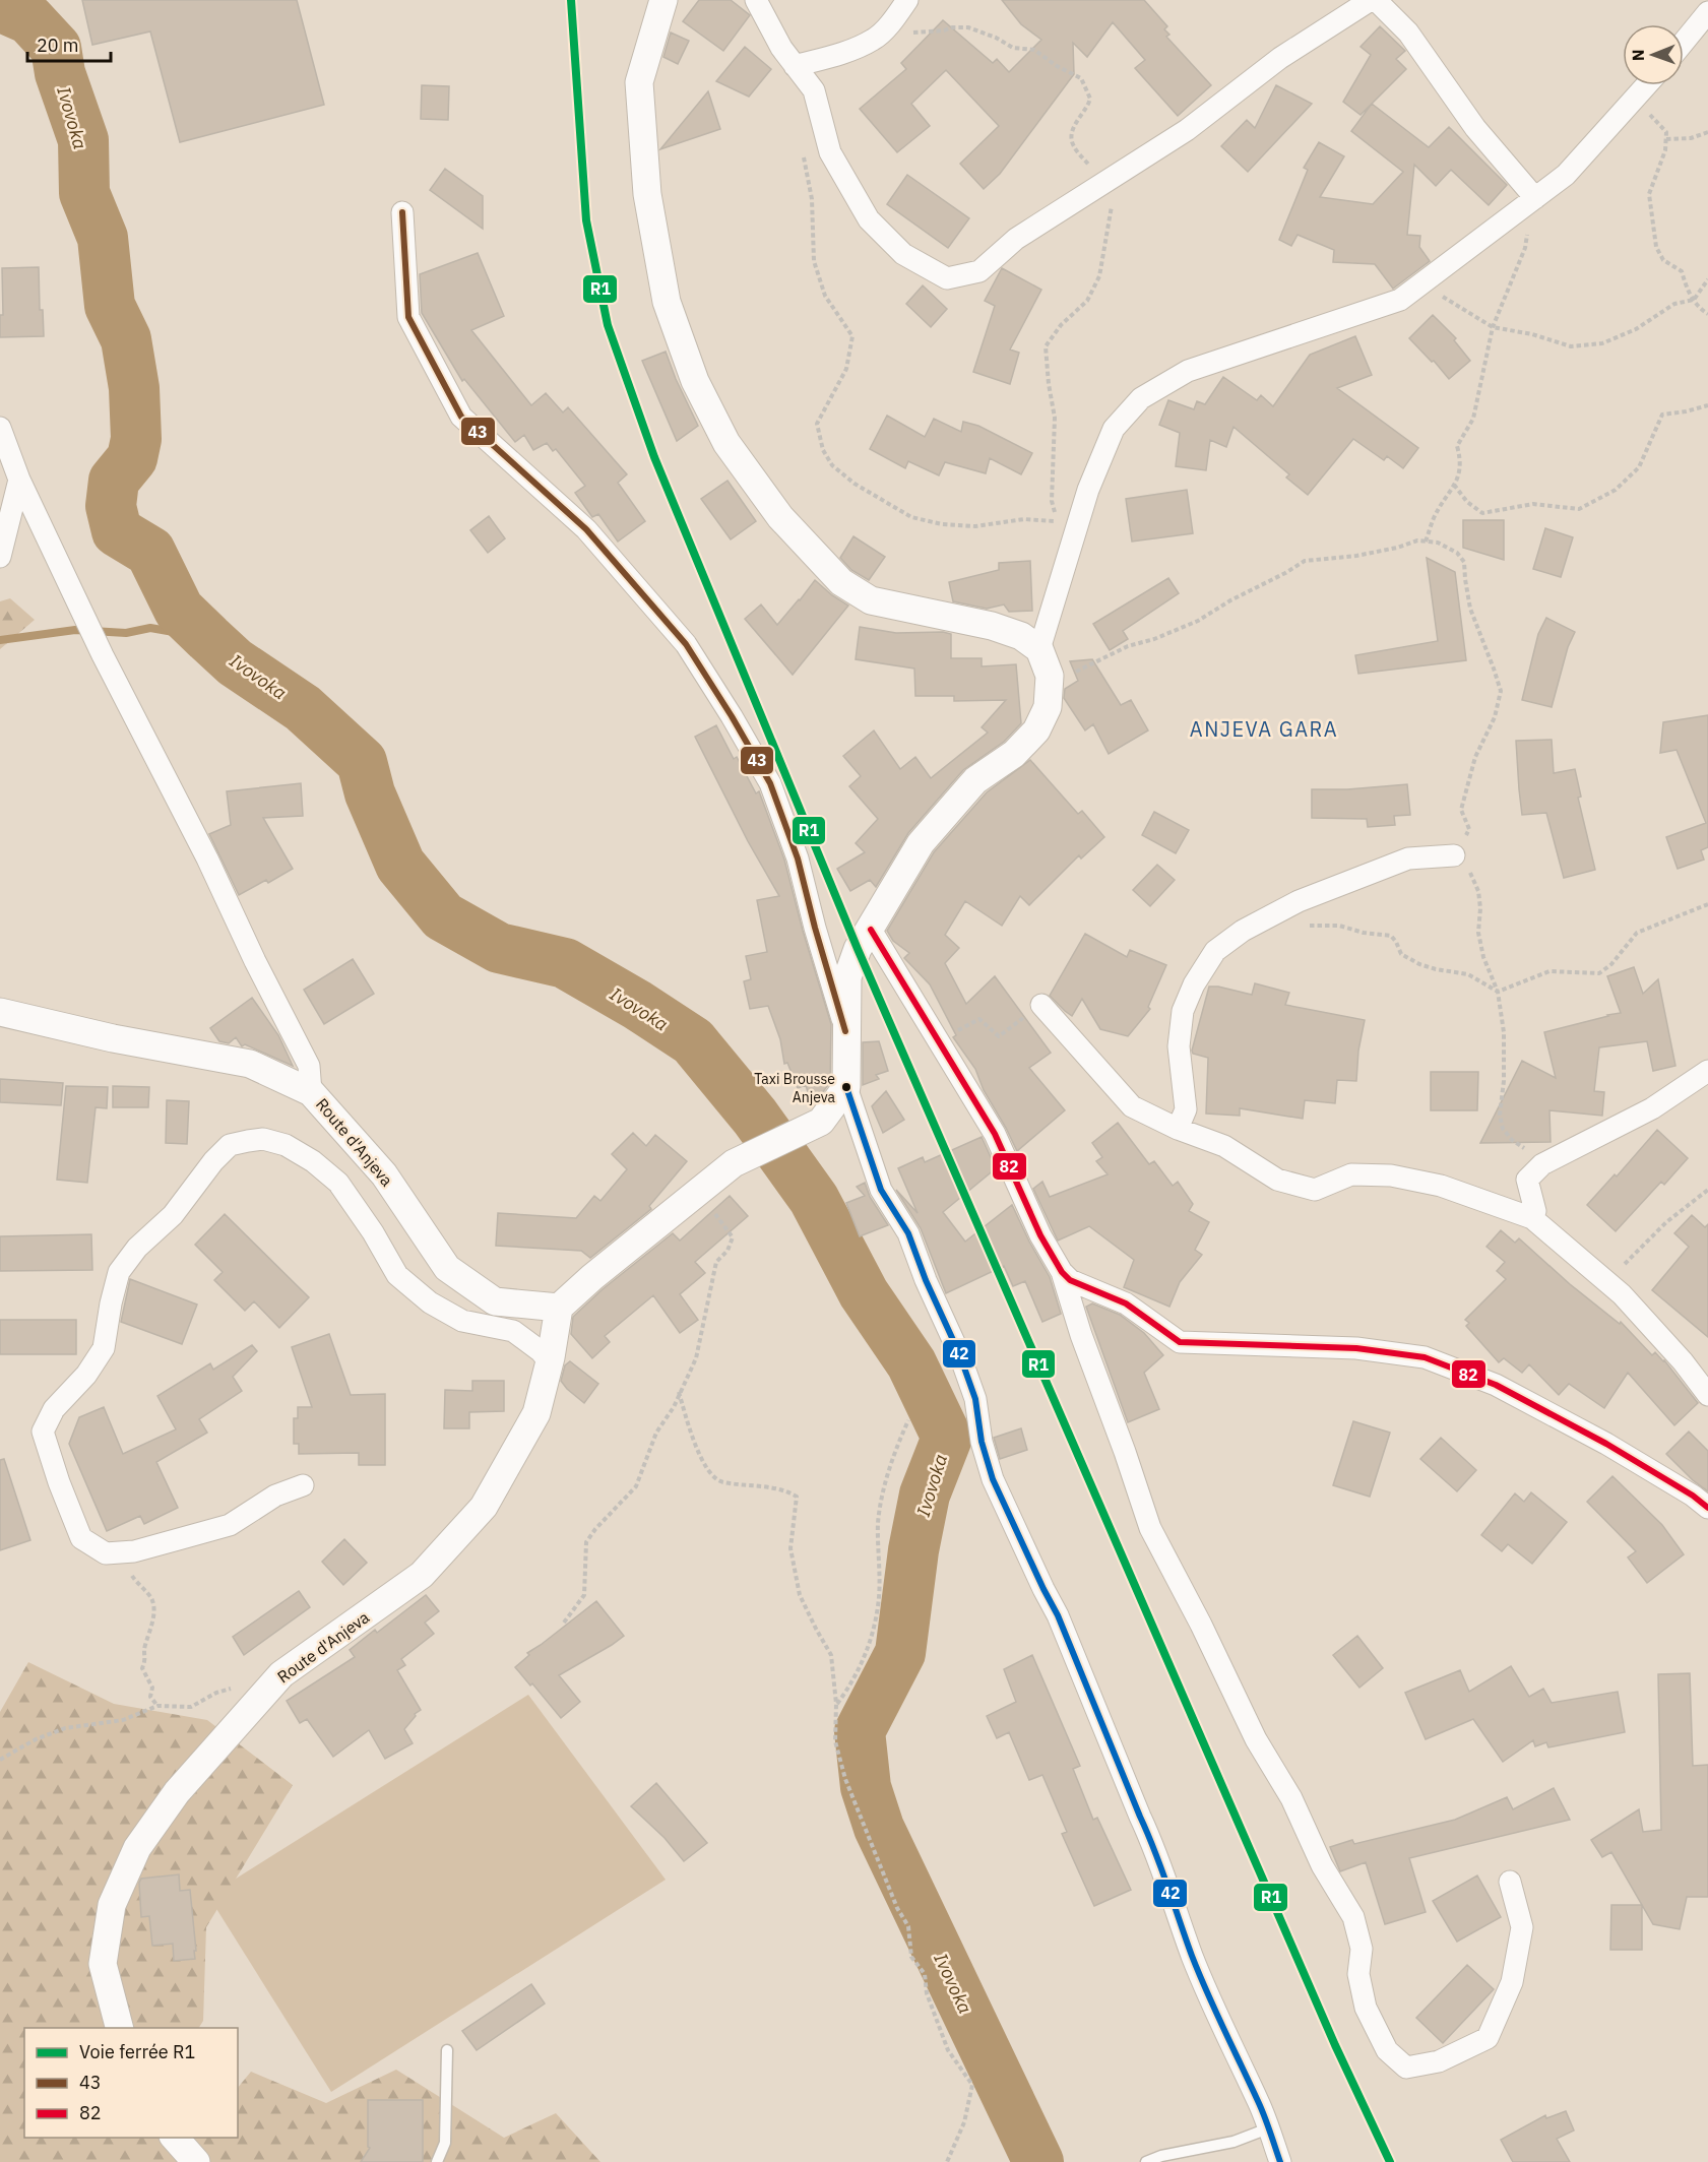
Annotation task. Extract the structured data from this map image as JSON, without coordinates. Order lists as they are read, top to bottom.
{
  "streets": {
    "street": ["Route d'Anjeva"]
  },
  "districts": ["ANJEVA GARA"],
  "water": ["Ivovoka"],
  "places": ["Taxi Brousse Anjeva"],
  "lines": [
    "rail line R1",
    "transit line 43",
    "transit line 82",
    "transit line 42"
  ],
  "legend": ["Voie ferrée R1", "43", "82"],
  "scale_bar": "20 m",
  "north": "left"
}
